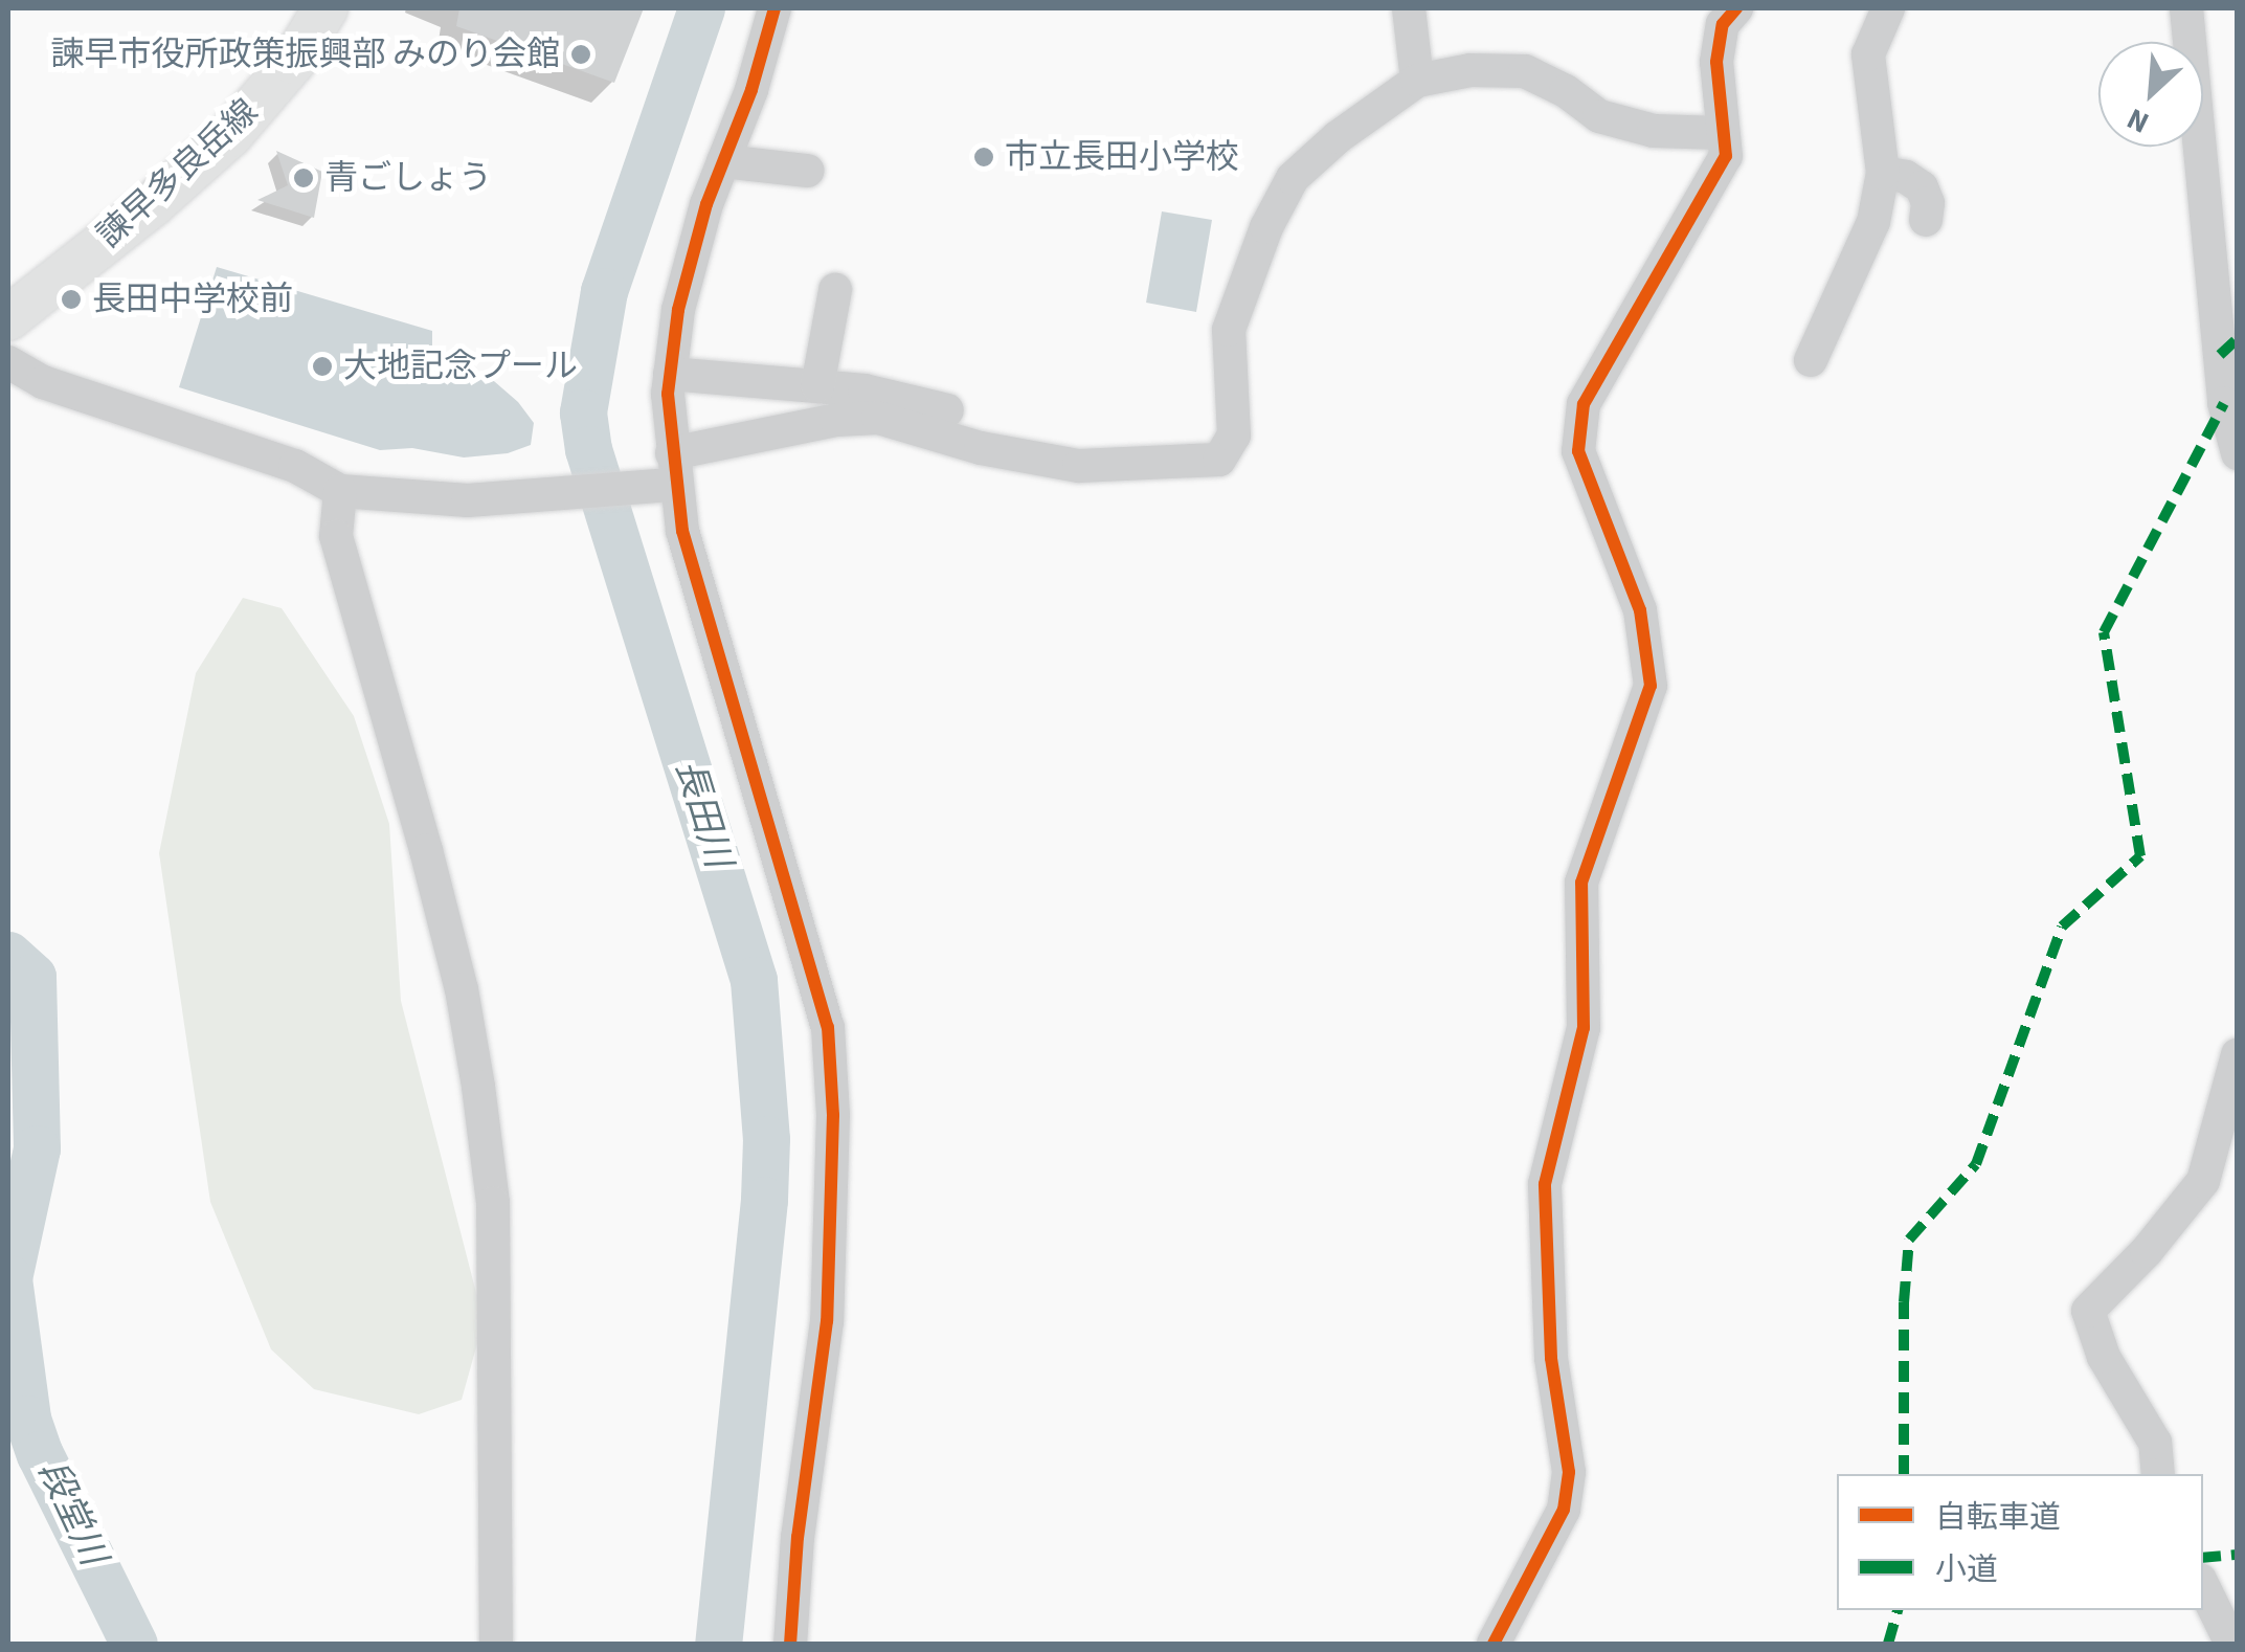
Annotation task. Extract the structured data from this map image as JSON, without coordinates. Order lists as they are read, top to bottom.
{
  "streets": {
    "main road": ["諫早多良岳線"]
  },
  "water": ["長田川", "段堂川"],
  "places": [
    "諫早市役所政策振興部 みのり会館",
    "市立長田小学校",
    "青ごしょう",
    "長田中学校前",
    "大地記念プール"
  ],
  "legend": ["自転車道", "小道"],
  "north": "bottom left"
}
